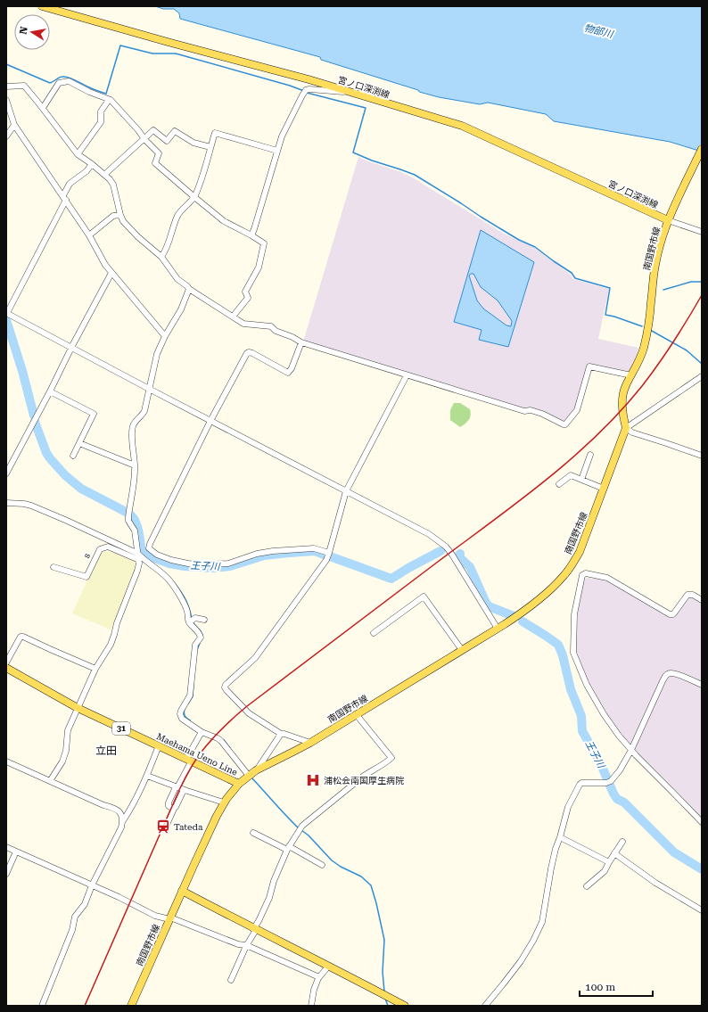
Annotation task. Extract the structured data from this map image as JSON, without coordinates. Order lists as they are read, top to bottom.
{
  "streets": {
    "main road": [
      "宮ノ口深渕線",
      "南国野市線",
      "31",
      "Maehama Ueno Line"
    ],
    "street": ["s"]
  },
  "crossings": [
    ["宮ノ口深渕線", "南国野市線"],
    ["南国野市線", "Maehama Ueno Line"]
  ],
  "districts": ["立田"],
  "water": ["物部川", "王子川"],
  "places": {
    "hospital": ["浦松会南国厚生病院"],
    "station": ["Tateda"]
  },
  "scale_bar": "100 m",
  "north": "left"
}
